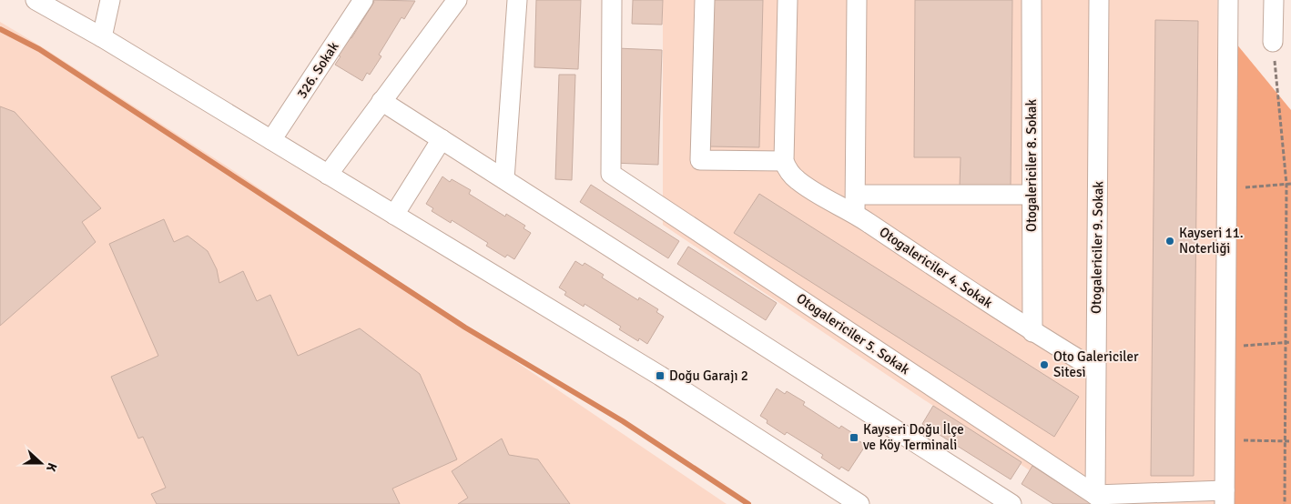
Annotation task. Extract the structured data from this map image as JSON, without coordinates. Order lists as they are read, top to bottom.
{
  "streets": {
    "street": [
      "326. Sokak",
      "Otogalericiler 8. Sokak",
      "Otogalericiler 9. Sokak",
      "Otogalericiler 4. Sokak",
      "Otogalericiler 5. Sokak"
    ]
  },
  "crossings": [
    ["Otogalericiler 8. Sokak", "Otogalericiler 4. Sokak"],
    ["Otogalericiler 9. Sokak", "Otogalericiler 4. Sokak"],
    ["Otogalericiler 9. Sokak", "Otogalericiler 5. Sokak"]
  ],
  "places": {
    "other": ["Kayseri 11. Noterliği", "Oto Galericiler Sitesi"],
    "transit": ["Doğu Garajı 2", "Kayseri Doğu İlçe ve Köy Terminali"]
  },
  "north": "right"
}
